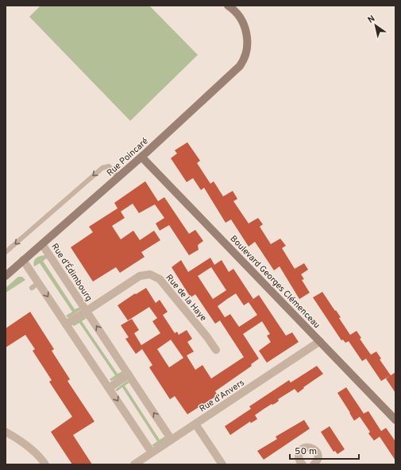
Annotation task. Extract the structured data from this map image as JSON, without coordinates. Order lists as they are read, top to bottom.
{
  "streets": {
    "street": [
      "Rue Poincaré",
      "Rue d’Édimbourg",
      "Boulevard Georges Clémenceau",
      "Rue de la Haye",
      "Rue d'Anvers"
    ]
  },
  "crossings": [
    ["Rue Poincaré", "Rue d’Édimbourg"],
    ["Rue Poincaré", "Boulevard Georges Clémenceau"],
    ["Rue d’Édimbourg", "Rue de la Haye"],
    ["Rue d’Édimbourg", "Rue d'Anvers"],
    ["Boulevard Georges Clémenceau", "Rue d'Anvers"]
  ],
  "scale_bar": "50 m",
  "north": "top left"
}
